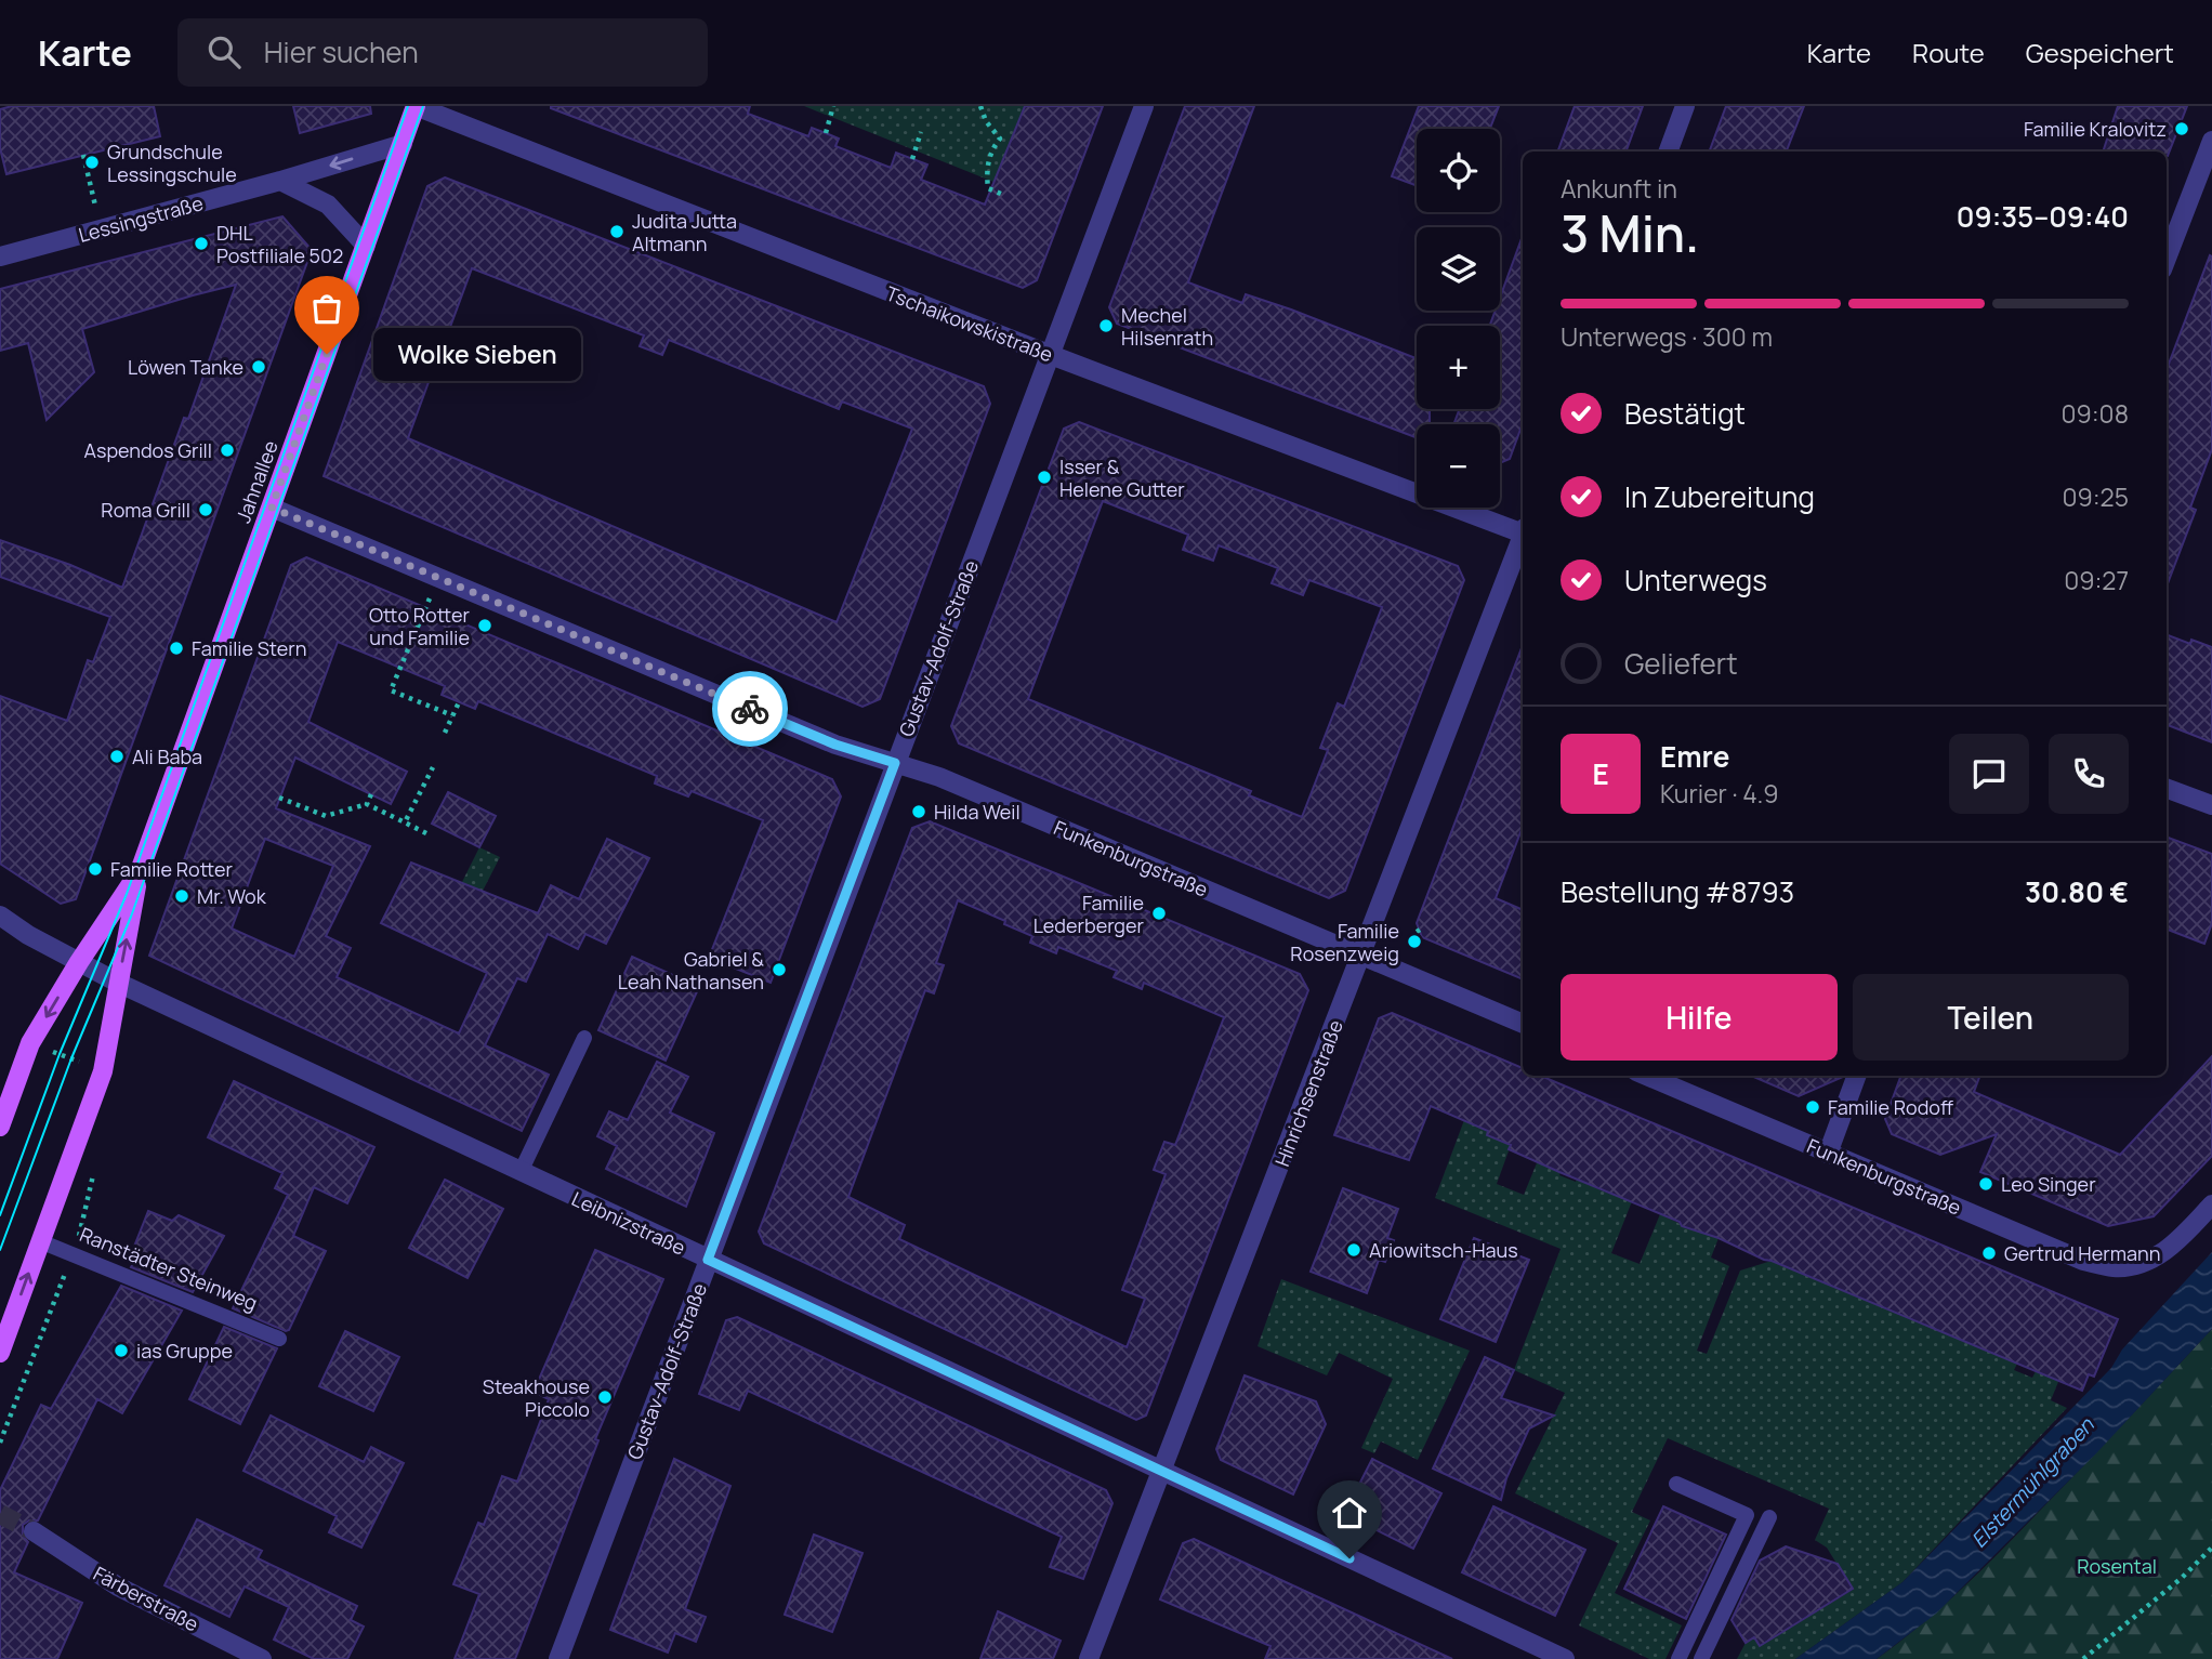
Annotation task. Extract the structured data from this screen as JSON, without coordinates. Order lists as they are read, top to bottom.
{
  "streets": {
    "main road": ["Jahnallee"],
    "street": [
      "Lessingstraße",
      "Tschaikowskistraße",
      "Gustav-Adolf-Straße",
      "Funkenburgstraße",
      "Hinrichsenstraße",
      "Leibnizstraße",
      "Färberstraße"
    ],
    "lane": ["Ranstädter Steinweg"]
  },
  "crossings": [
    ["Lessingstraße", "Jahnallee"],
    ["Tschaikowskistraße", "Jahnallee"],
    ["Tschaikowskistraße", "Gustav-Adolf-Straße"],
    ["Jahnallee", "Funkenburgstraße"],
    ["Jahnallee", "Leibnizstraße"],
    ["Gustav-Adolf-Straße", "Funkenburgstraße"],
    ["Gustav-Adolf-Straße", "Leibnizstraße"],
    ["Funkenburgstraße", "Hinrichsenstraße"],
    ["Hinrichsenstraße", "Leibnizstraße"]
  ],
  "water": ["Elstermühlgraben"],
  "parks": ["Rosental"],
  "places": [
    "Familie Kralovitz",
    "Grundschule Lessingschule",
    "Judita Jutta Altmann",
    "DHL Postfiliale 502",
    "Mechel Hilsenrath",
    "Wolke Sieben",
    "Löwen Tanke",
    "Aspendos Grill",
    "Isser & Helene Gutter",
    "Roma Grill",
    "Otto Rotter und Familie",
    "Familie Stern",
    "Ali Baba",
    "Hilda Weil",
    "Familie Rotter",
    "Mr. Wok",
    "Familie Lederberger",
    "Familie Rosenzweig",
    "Gabriel & Leah Nathansen",
    "Familie Rodoff",
    "Leo Singer",
    "Ariowitsch-Haus",
    "Gertrud Hermann",
    "ias Gruppe",
    "Steakhouse Piccolo"
  ],
  "page": {
    "header": "Karte",
    "search": "Hier suchen",
    "nav": ["Karte", "Route", "Gespeichert"],
    "map_buttons": ["+", "−"],
    "heading": ["3 Min.", "Ankunft in", "09:35–09:40"],
    "panel": [
      "Emre",
      "Kurier · 4.9",
      "Bestellung #8793",
      "30.80 €"
    ],
    "bar": "Unterwegs · 300 m",
    "bubble": "Wolke Sieben",
    "list": [
      ["Bestätigt", "09:08"],
      ["In Zubereitung", "09:25"],
      ["Unterwegs", "09:27"],
      "Geliefert"
    ],
    "round": "E",
    "buttons": ["Hilfe", "Teilen"]
  }
}
